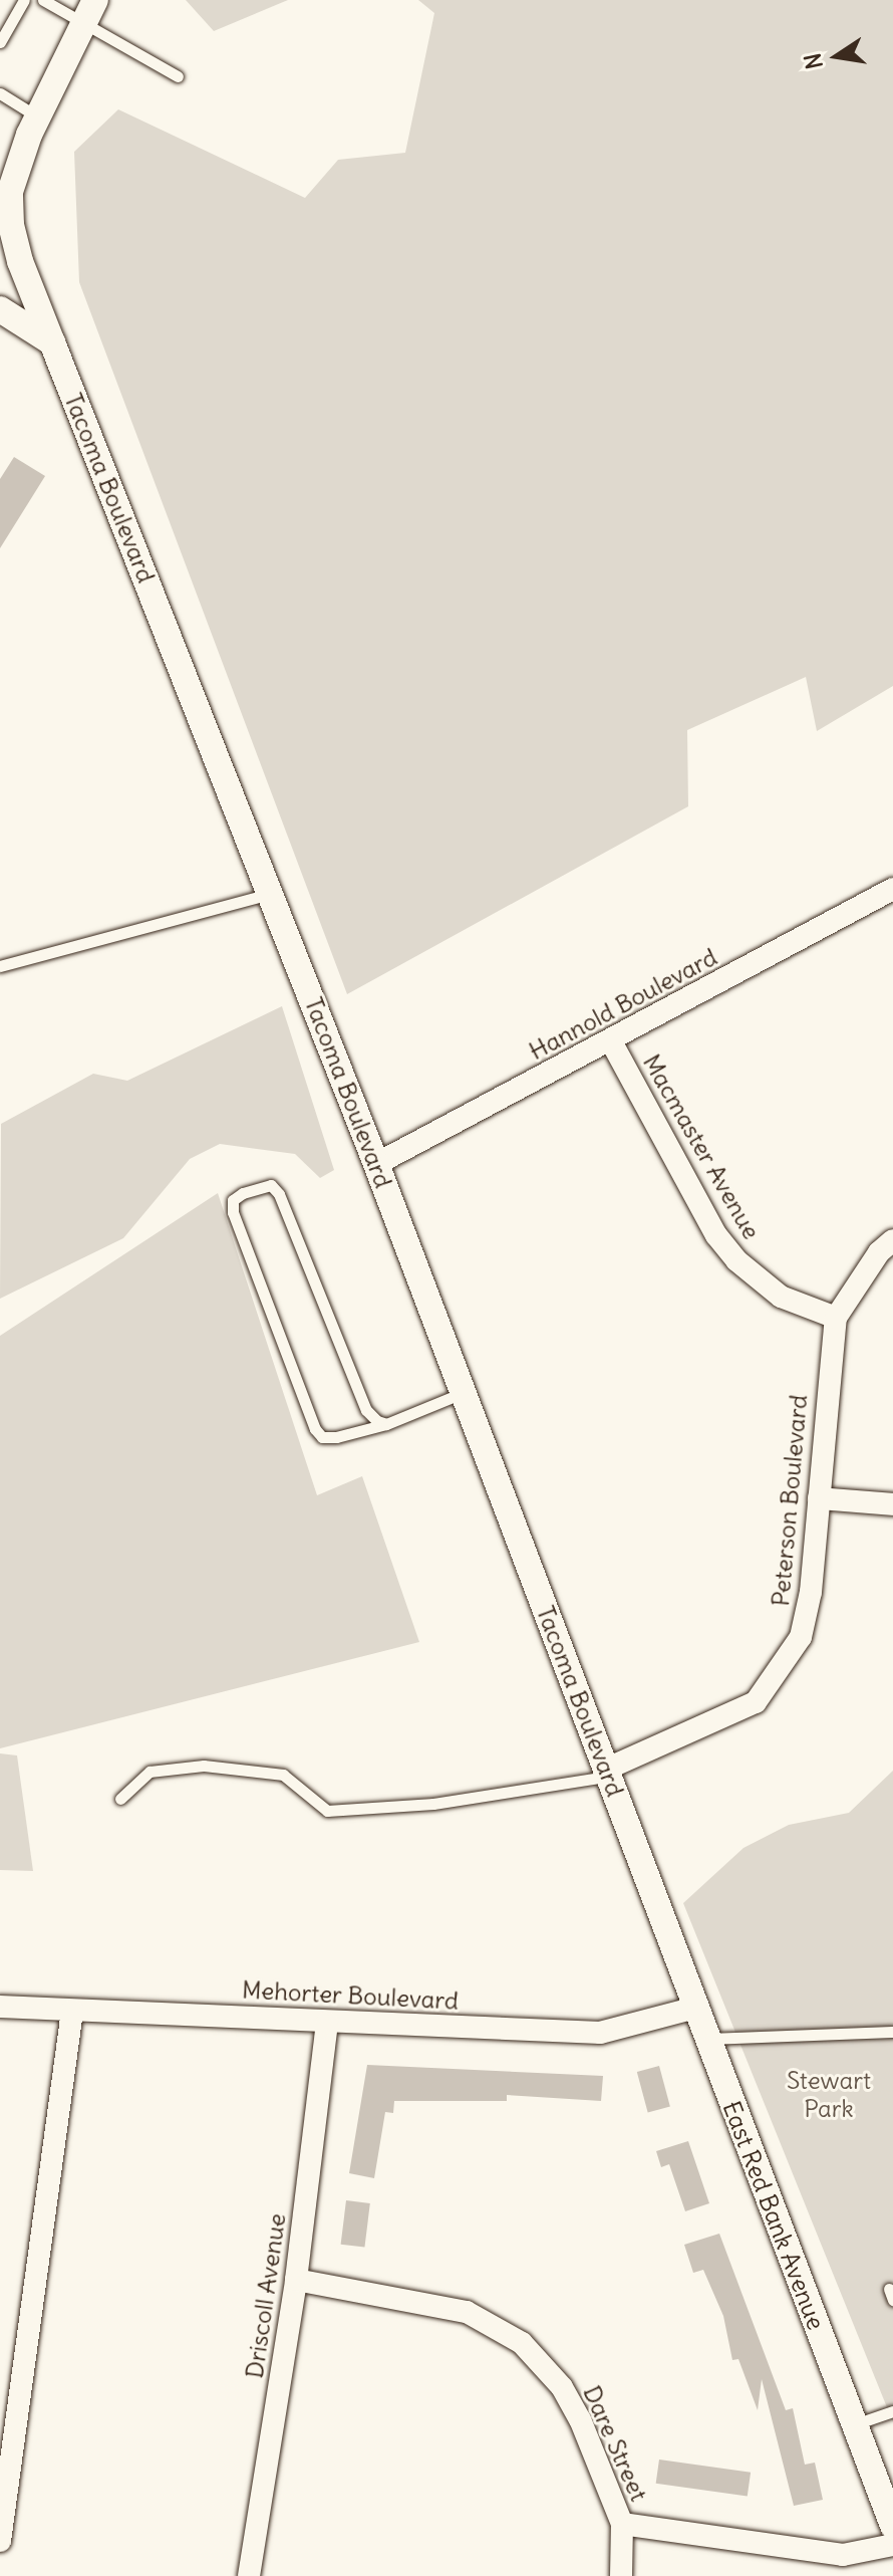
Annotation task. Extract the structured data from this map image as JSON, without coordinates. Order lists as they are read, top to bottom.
{
  "streets": {
    "street": [
      "Tacoma Boulevard",
      "Hannold Boulevard",
      "Macmaster Avenue",
      "Peterson Boulevard",
      "Mehorter Boulevard",
      "East Red Bank Avenue",
      "Driscoll Avenue",
      "Dare Street"
    ]
  },
  "crossings": [
    ["Tacoma Boulevard", "Hannold Boulevard"],
    ["Tacoma Boulevard", "Peterson Boulevard"],
    ["Tacoma Boulevard", "East Red Bank Avenue"],
    ["Hannold Boulevard", "Macmaster Avenue"],
    ["Macmaster Avenue", "Peterson Boulevard"],
    ["Mehorter Boulevard", "East Red Bank Avenue"],
    ["Mehorter Boulevard", "Driscoll Avenue"],
    ["Driscoll Avenue", "Dare Street"]
  ],
  "parks": ["Stewart Park"],
  "north": "left"
}
